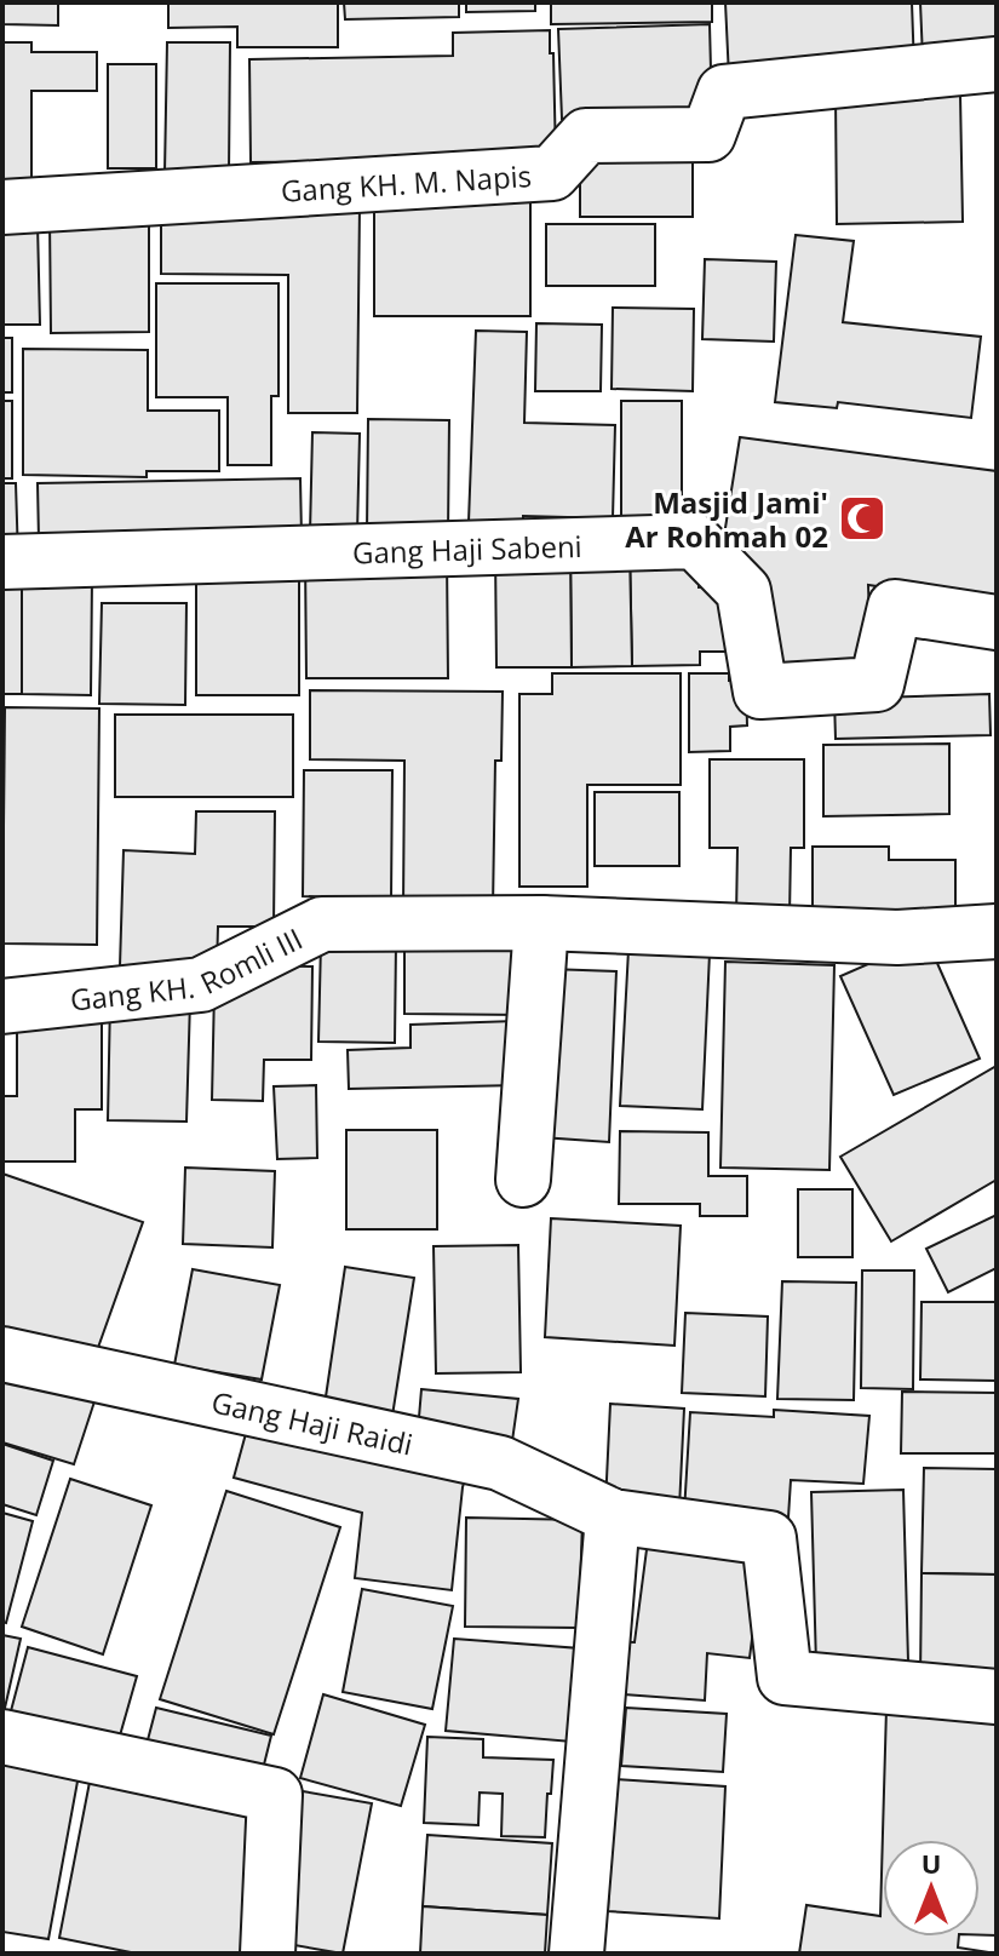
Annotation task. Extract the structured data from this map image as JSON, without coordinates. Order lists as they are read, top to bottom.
{
  "streets": {
    "street": [
      "Gang KH. M. Napis",
      "Gang Haji Sabeni",
      "Gang KH. Romli III",
      "Gang Haji Raidi"
    ]
  },
  "places": {
    "mosque": ["Masjid Jami' Ar Rohmah 02"]
  },
  "north": "top"
}
